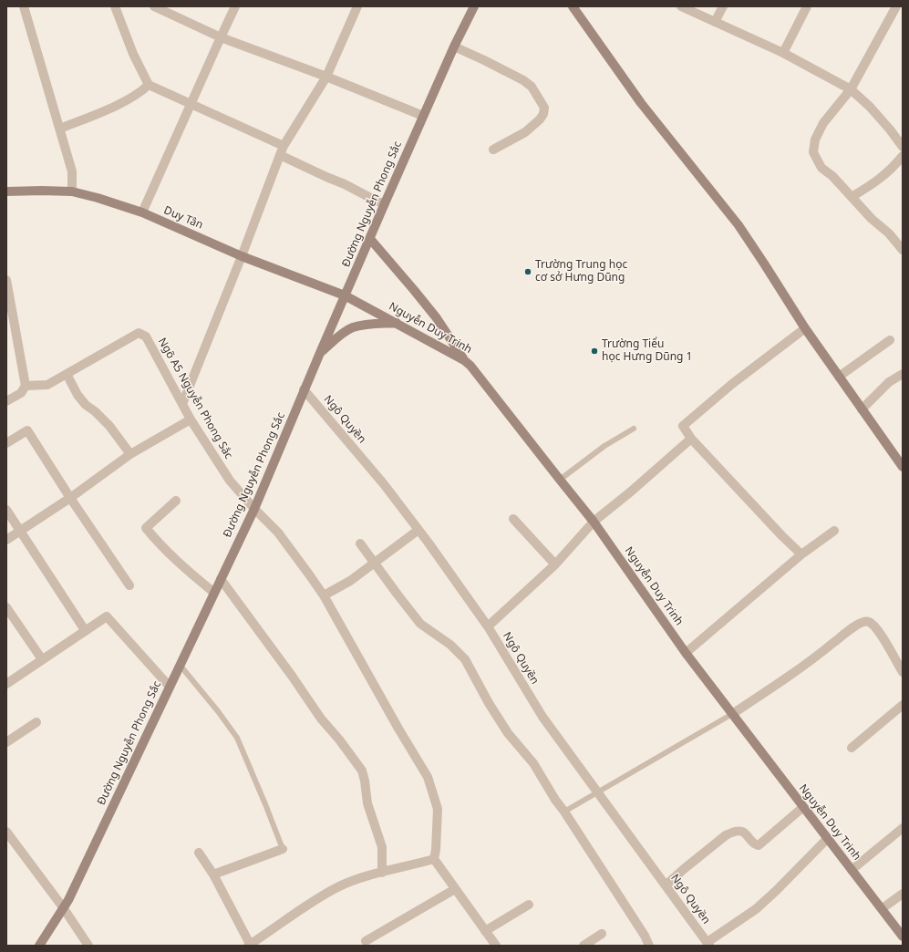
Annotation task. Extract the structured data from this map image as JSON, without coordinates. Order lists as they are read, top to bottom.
{
  "streets": {
    "street": [
      "Đường Nguyễn Phong Sắc",
      "Duy Tân",
      "Nguyễn Duy Trinh",
      "Ngõ A5 Nguyễn Phong Sắc",
      "Ngô Quyền"
    ]
  },
  "crossings": [
    ["Đường Nguyễn Phong Sắc", "Duy Tân"],
    ["Đường Nguyễn Phong Sắc", "Nguyễn Duy Trinh"],
    ["Đường Nguyễn Phong Sắc", "Ngõ A5 Nguyễn Phong Sắc"],
    ["Đường Nguyễn Phong Sắc", "Ngô Quyền"],
    ["Duy Tân", "Nguyễn Duy Trinh"]
  ],
  "places": ["Trường Trung học cơ sở Hưng Dũng", "Trường Tiểu học Hưng Dũng 1"]
}
